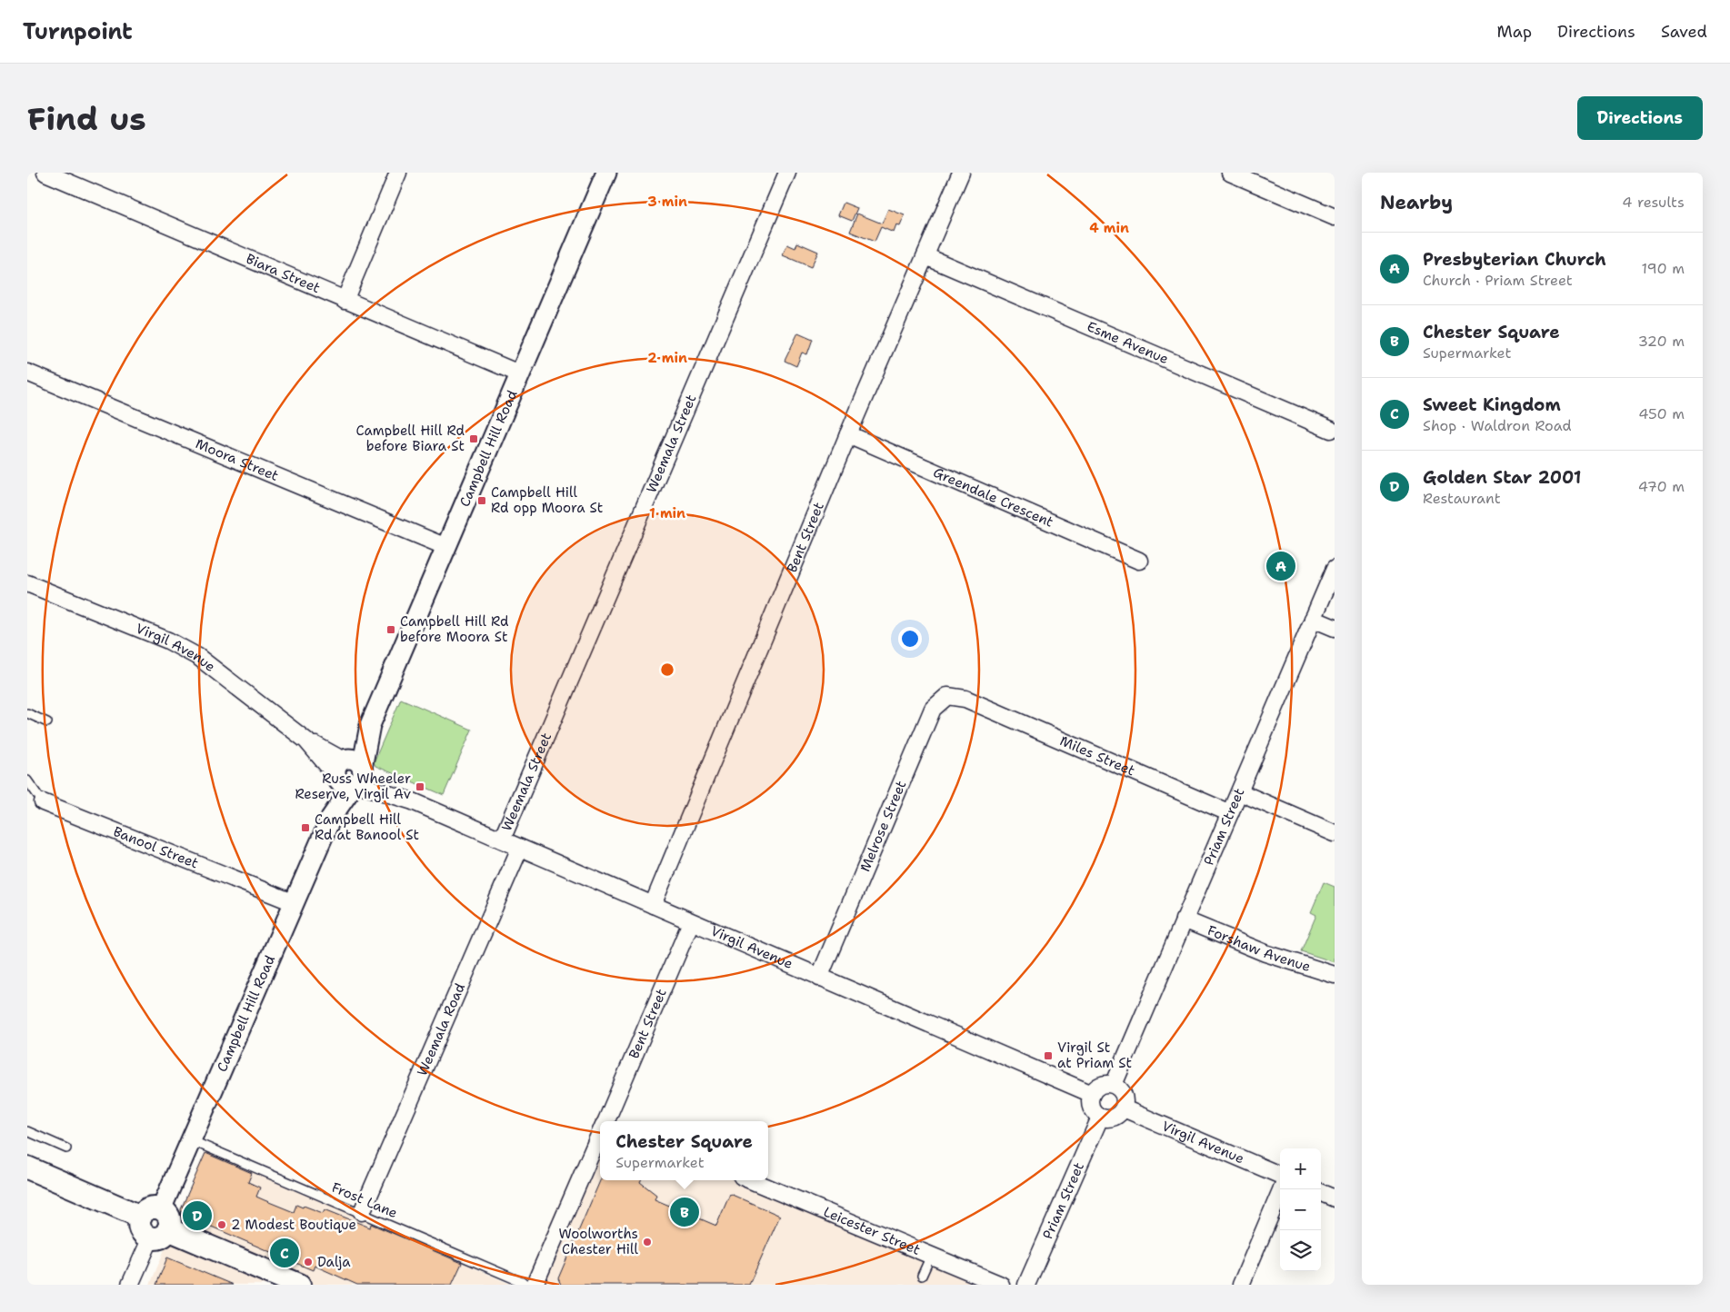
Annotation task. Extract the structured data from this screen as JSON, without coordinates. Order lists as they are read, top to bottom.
{
  "streets": {
    "street": [
      "Biara Street",
      "Esme Avenue",
      "Weemala Street",
      "Campbell Hill Road",
      "Moora Street",
      "Greendale Crescent",
      "Bent Street",
      "Virgil Avenue",
      "Miles Street",
      "Melrose Street",
      "Priam Street",
      "Banool Street",
      "Forshaw Avenue",
      "Weemala Road",
      "Leicester Street"
    ],
    "lane": ["Frost Lane"]
  },
  "crossings": [
    ["Biara Street", "Campbell Hill Road"],
    ["Esme Avenue", "Bent Street"],
    ["Weemala Street", "Virgil Avenue"],
    ["Campbell Hill Road", "Moora Street"],
    ["Campbell Hill Road", "Virgil Avenue"],
    ["Campbell Hill Road", "Banool Street"],
    ["Campbell Hill Road", "Frost Lane"],
    ["Greendale Crescent", "Bent Street"],
    ["Bent Street", "Virgil Avenue"],
    ["Virgil Avenue", "Melrose Street"],
    ["Virgil Avenue", "Priam Street"],
    ["Virgil Avenue", "Weemala Road"],
    ["Miles Street", "Melrose Street"],
    ["Miles Street", "Priam Street"],
    ["Priam Street", "Forshaw Avenue"],
    ["Weemala Road", "Frost Lane"]
  ],
  "places": {
    "transit": [
      "Campbell Hill Rd before Biara St",
      "Campbell Hill Rd opp Moora St",
      "Campbell Hill Rd before Moora St",
      "Russ Wheeler Reserve, Virgil Av",
      "Campbell Hill Rd at Banool St",
      "Virgil St at Priam St"
    ],
    "other": ["2 Modest Boutique", "Woolworths Chester Hill", "Dalja"]
  },
  "page": {
    "header": "Turnpoint",
    "nav": ["Map", "Directions", "Saved"],
    "buttons": "Directions",
    "title": "Find us",
    "heading": ["Nearby", "4 results"],
    "list": [
      {
        "mark": "A",
        "name": "Presbyterian Church",
        "note": "Church · Priam Street",
        "value": "190 m"
      },
      {
        "mark": "B",
        "name": "Chester Square",
        "note": "Supermarket",
        "value": "320 m"
      },
      {
        "mark": "C",
        "name": "Sweet Kingdom",
        "note": "Shop · Waldron Road",
        "value": "450 m"
      },
      {
        "mark": "D",
        "name": "Golden Star 2001",
        "note": "Restaurant",
        "value": "470 m"
      }
    ],
    "pins": [
      "A",
      "B",
      "D",
      "C"
    ],
    "popup": ["Chester Square", "Supermarket"],
    "map_buttons": ["+", "−"]
  },
  "rings": [
    "3 min",
    "4 min",
    "2 min",
    "1 min"
  ]
}
